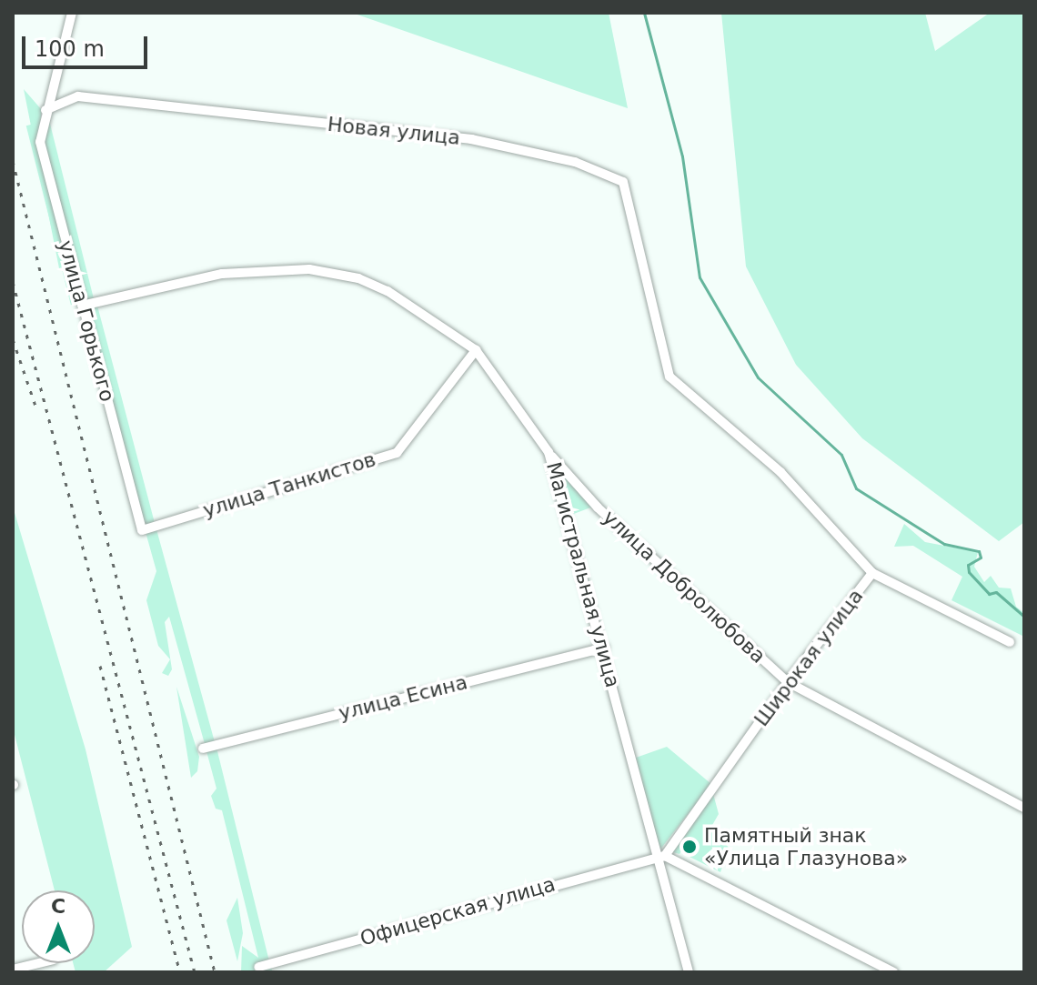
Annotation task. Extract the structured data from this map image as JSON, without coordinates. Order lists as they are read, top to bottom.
{
  "streets": {
    "street": [
      "Новая улица",
      "улица Горького",
      "улица Танкистов",
      "Магистральная улица",
      "улица Добролюбова",
      "Широкая улица",
      "улица Есина",
      "Офицерская улица"
    ]
  },
  "crossings": [
    ["Новая улица", "улица Горького"],
    ["Новая улица", "Широкая улица"],
    ["улица Горького", "улица Танкистов"],
    ["улица Горького", "Магистральная улица"],
    ["улица Танкистов", "Магистральная улица"],
    ["Магистральная улица", "улица Добролюбова"],
    ["Магистральная улица", "Широкая улица"],
    ["Магистральная улица", "улица Есина"],
    ["Магистральная улица", "Офицерская улица"],
    ["улица Добролюбова", "Широкая улица"],
    ["Широкая улица", "Офицерская улица"]
  ],
  "places": ["Памятный знак «Улица Глазунова»"],
  "scale_bar": "100 m",
  "north": "top"
}
